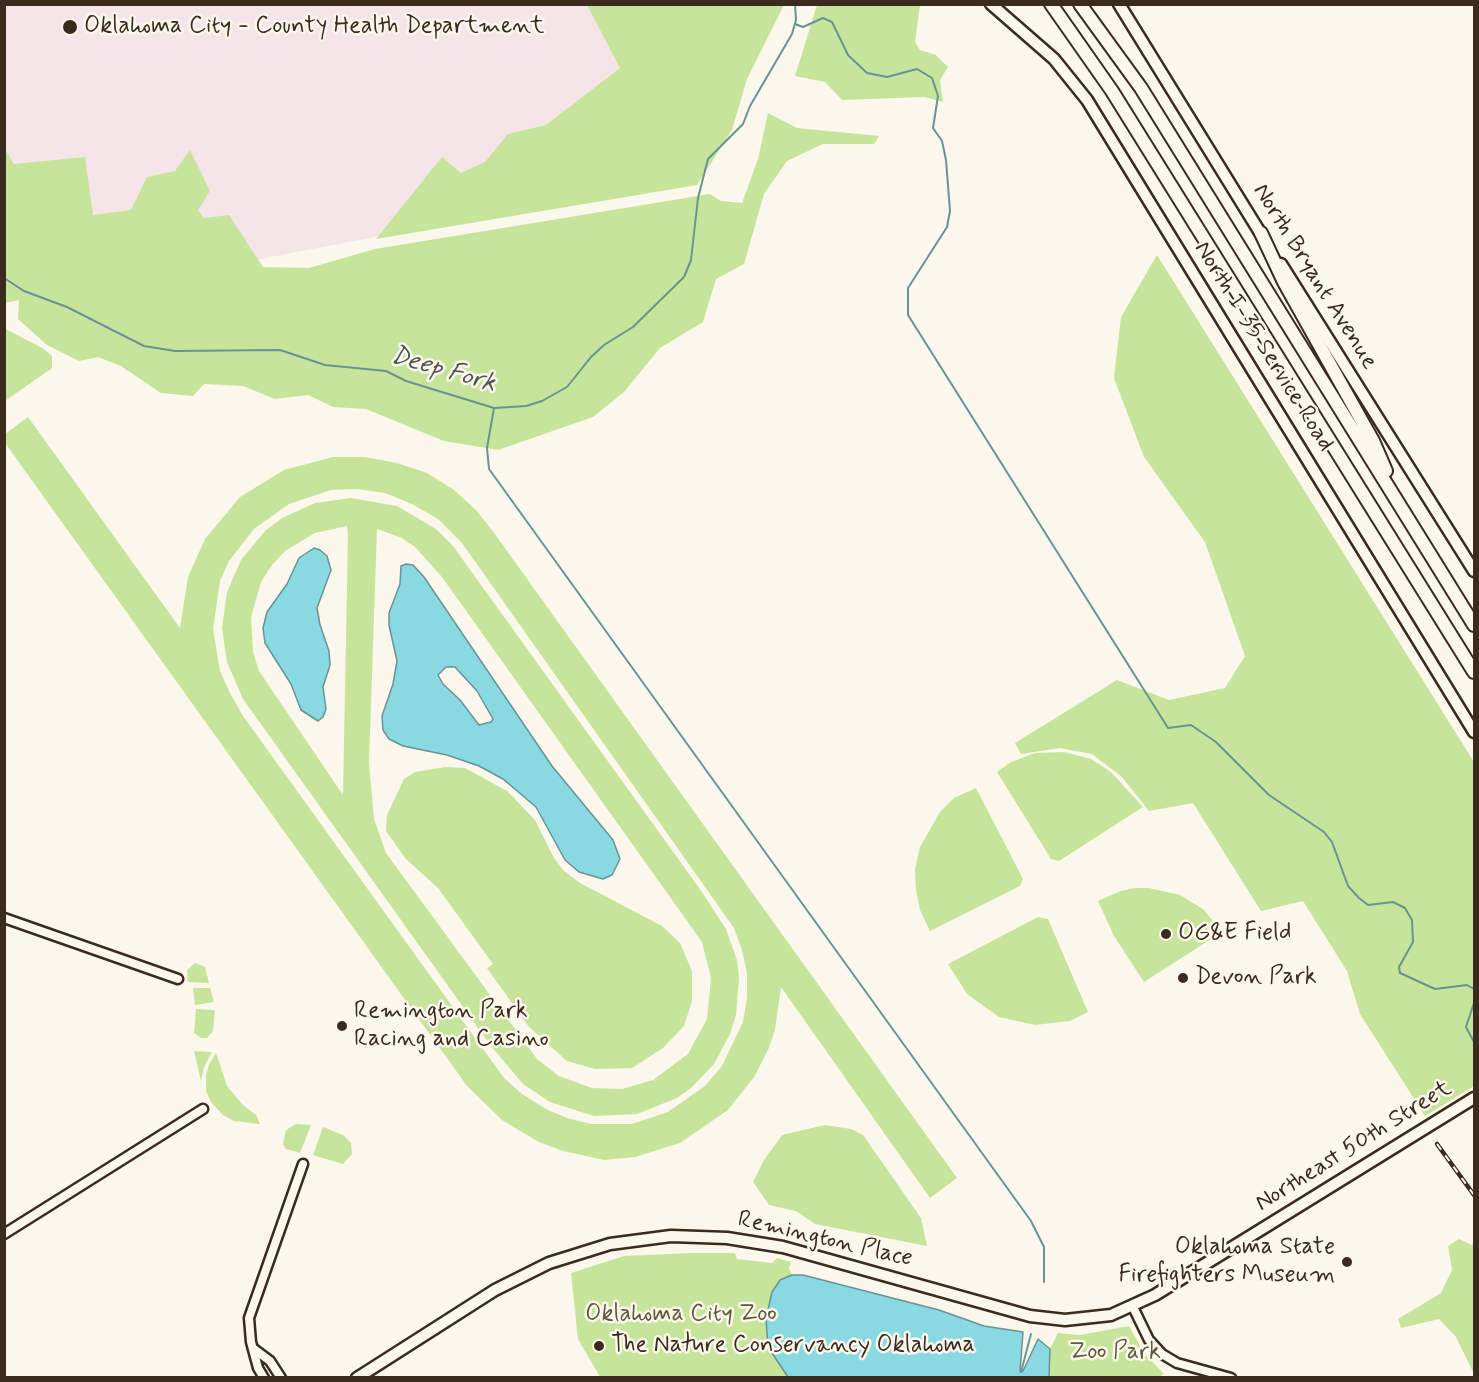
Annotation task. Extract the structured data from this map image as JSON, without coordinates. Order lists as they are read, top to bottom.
{
  "streets": {
    "main road": [
      "North Bryant Avenue",
      "North I-35 Service Road",
      "Northeast 50th Street",
      "Remington Place"
    ]
  },
  "crossings": [
    ["Northeast 50th Street", "Remington Place"]
  ],
  "water": ["Deep Fork"],
  "parks": ["Oklahoma City Zoo", "Zoo Park"],
  "places": [
    "Oklahoma City - County Health Department",
    "OG&E Field",
    "Devon Park",
    "Remington Park Racing and Casino",
    "Oklahoma State Firefighters Museum",
    "The Nature Conservancy Oklahoma"
  ]
}
